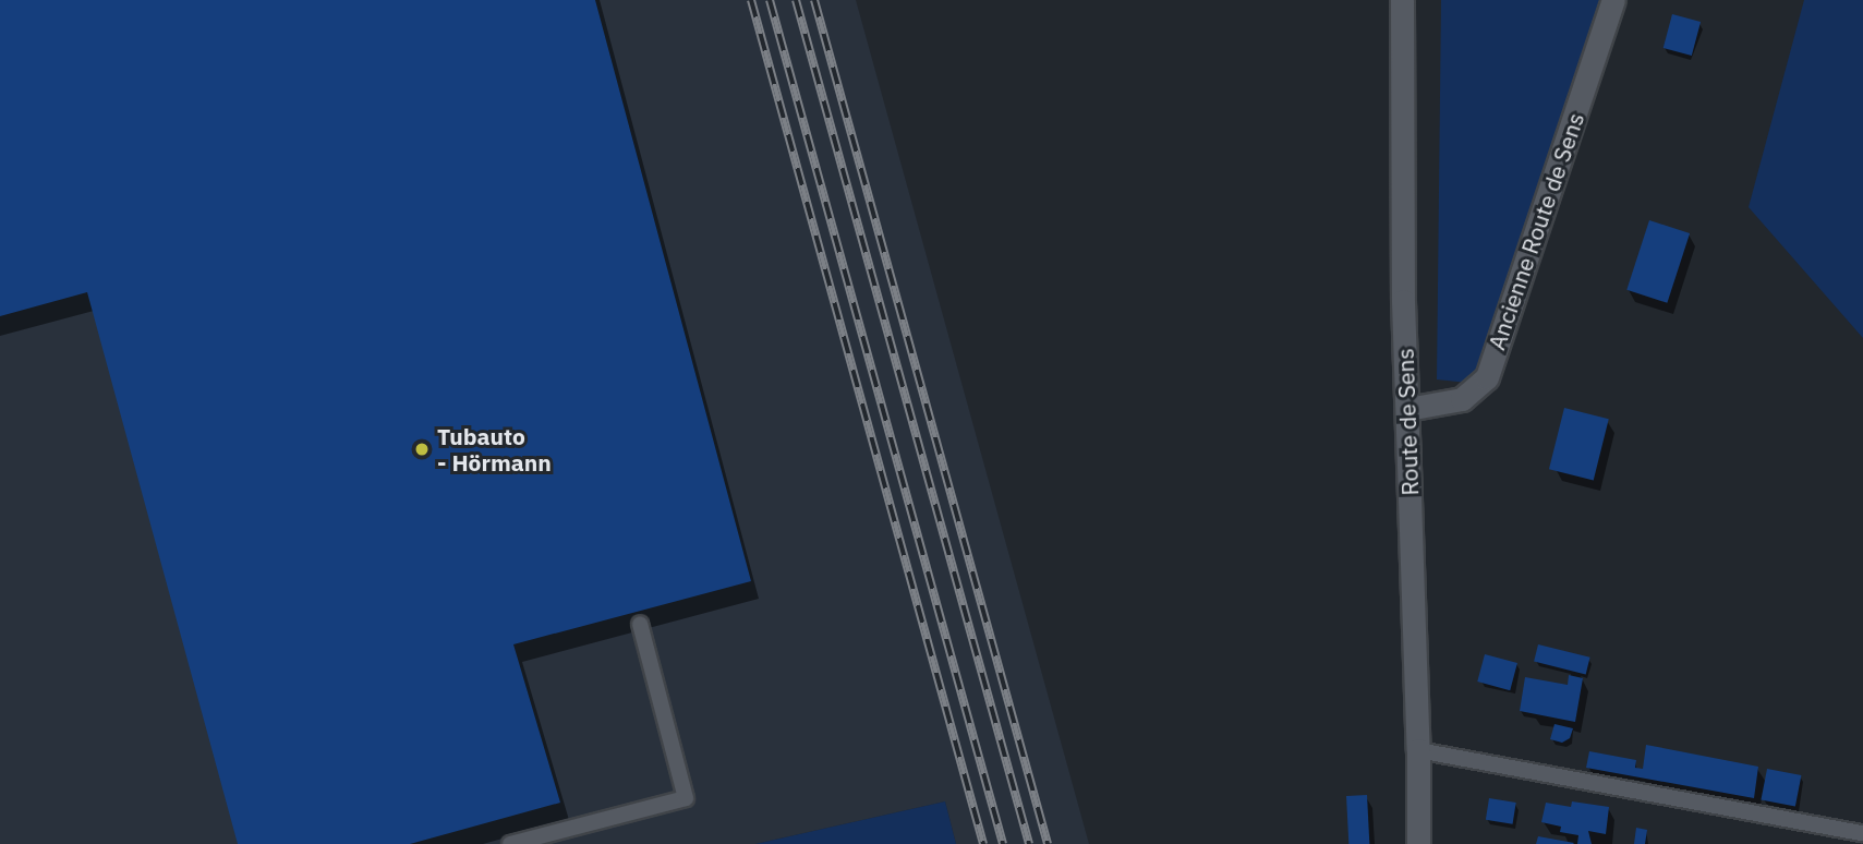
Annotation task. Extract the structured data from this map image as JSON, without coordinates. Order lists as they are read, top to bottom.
{
  "streets": {
    "main road": ["Ancienne Route de Sens", "Route de Sens"]
  },
  "crossings": [
    ["Ancienne Route de Sens", "Route de Sens"]
  ],
  "places": ["Tubauto - Hörmann"]
}
